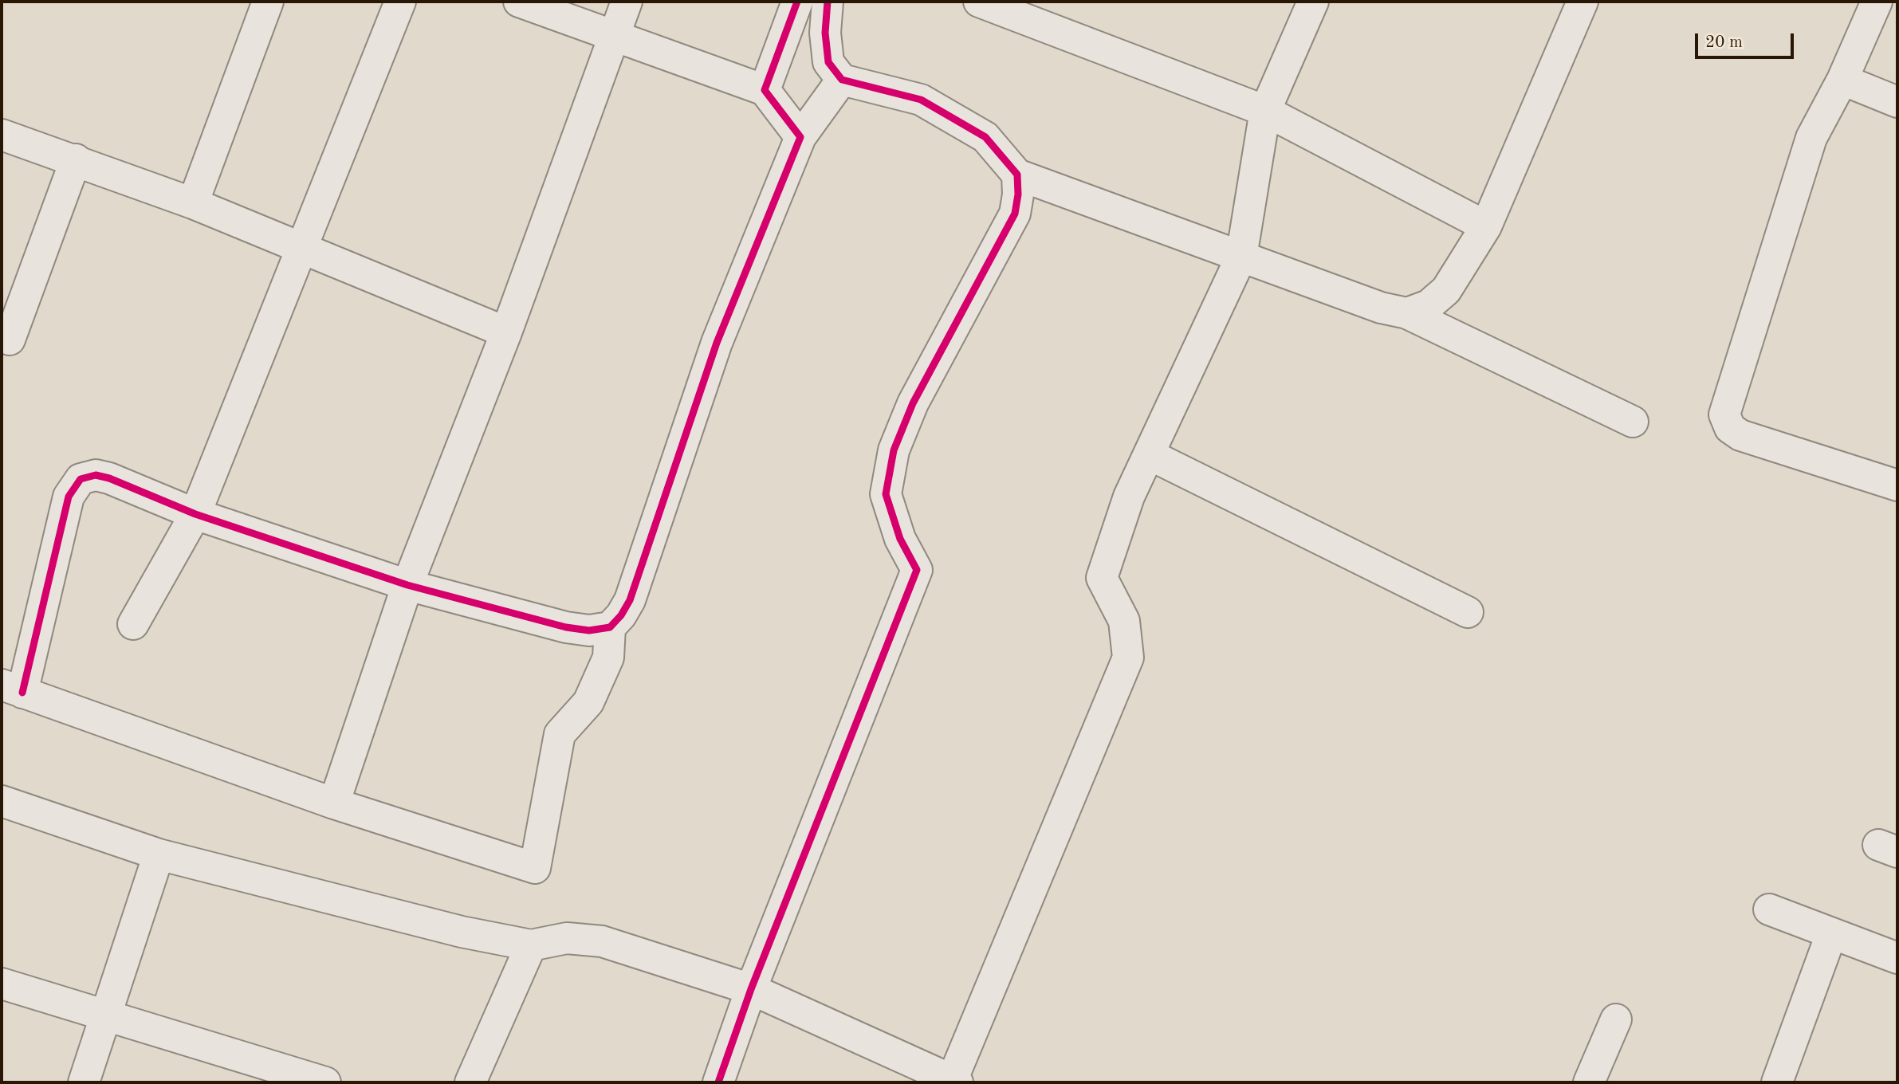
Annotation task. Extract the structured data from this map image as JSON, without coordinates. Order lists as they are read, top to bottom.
{
  "scale_bar": "20 m"
}
